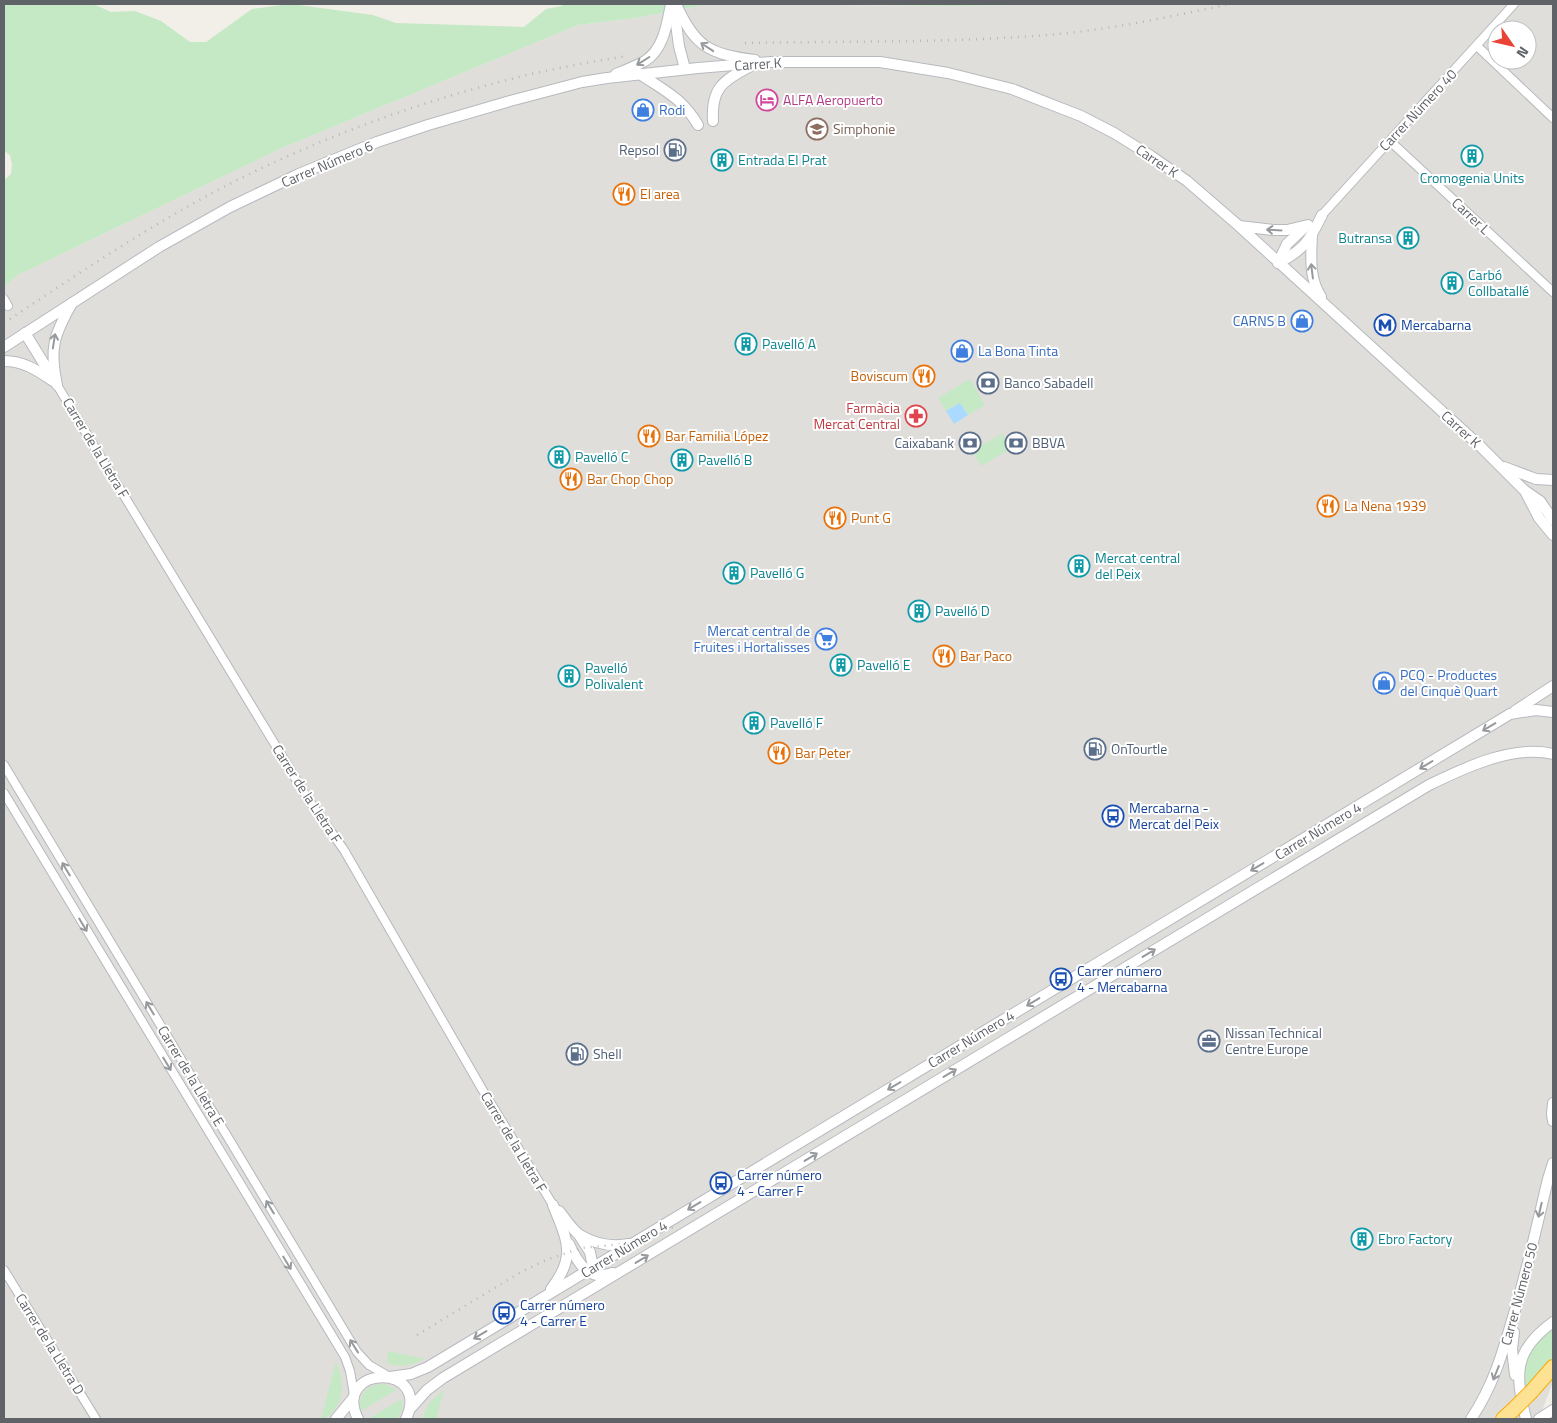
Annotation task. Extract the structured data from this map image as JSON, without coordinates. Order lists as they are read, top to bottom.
{
  "streets": {
    "street": [
      "Carrer K",
      "Carrer Número 40",
      "Carrer Número 6",
      "Carrer L",
      "Carrer de la Lletra F",
      "Carrer Número 4",
      "Carrer de la Lletra E",
      "Carrer Número 50",
      "Carrer de la Lletra D"
    ]
  },
  "crossings": [
    ["Carrer K", "Carrer Número 6"],
    ["Carrer Número 40", "Carrer L"],
    ["Carrer Número 4", "Carrer de la Lletra E"]
  ],
  "one_way": ["Carrer Número 50"],
  "places": {
    "hotel": ["ALFA Aeropuerto"],
    "shop": [
      "Rodi",
      "CARNS B",
      "La Bona Tinta",
      "PCQ - Productes del Cinquè Quart"
    ],
    "school or university": ["Simphonie"],
    "fuel station": ["Repsol", "OnTourtle", "Shell"],
    "building": [
      "Cromogenia Units",
      "Entrada El Prat",
      "Butransa",
      "Carbó Collbatallé",
      "Pavelló A",
      "Pavelló C",
      "Pavelló B",
      "Mercat central del Peix",
      "Pavelló G",
      "Pavelló D",
      "Pavelló E",
      "Pavelló Polivalent",
      "Pavelló F",
      "Ebro Factory"
    ],
    "restaurant": [
      "El area",
      "Boviscum",
      "Bar Familia López",
      "Bar Chop Chop",
      "La Nena 1939",
      "Punt G",
      "Bar Paco",
      "Bar Peter"
    ],
    "metro station": ["Mercabarna"],
    "bank": ["Banco Sabadell", "Caixabank", "BBVA"],
    "pharmacy": ["Farmàcia Mercat Central"],
    "supermarket": ["Mercat central de Fruites i Hortalisses"],
    "bus stop": [
      "Mercabarna - Mercat del Peix",
      "Carrer número 4 - Mercabarna",
      "Carrer número 4 - Carrer F",
      "Carrer número 4 - Carrer E"
    ],
    "office": ["Nissan Technical Centre Europe"]
  },
  "north": "bottom right"
}
